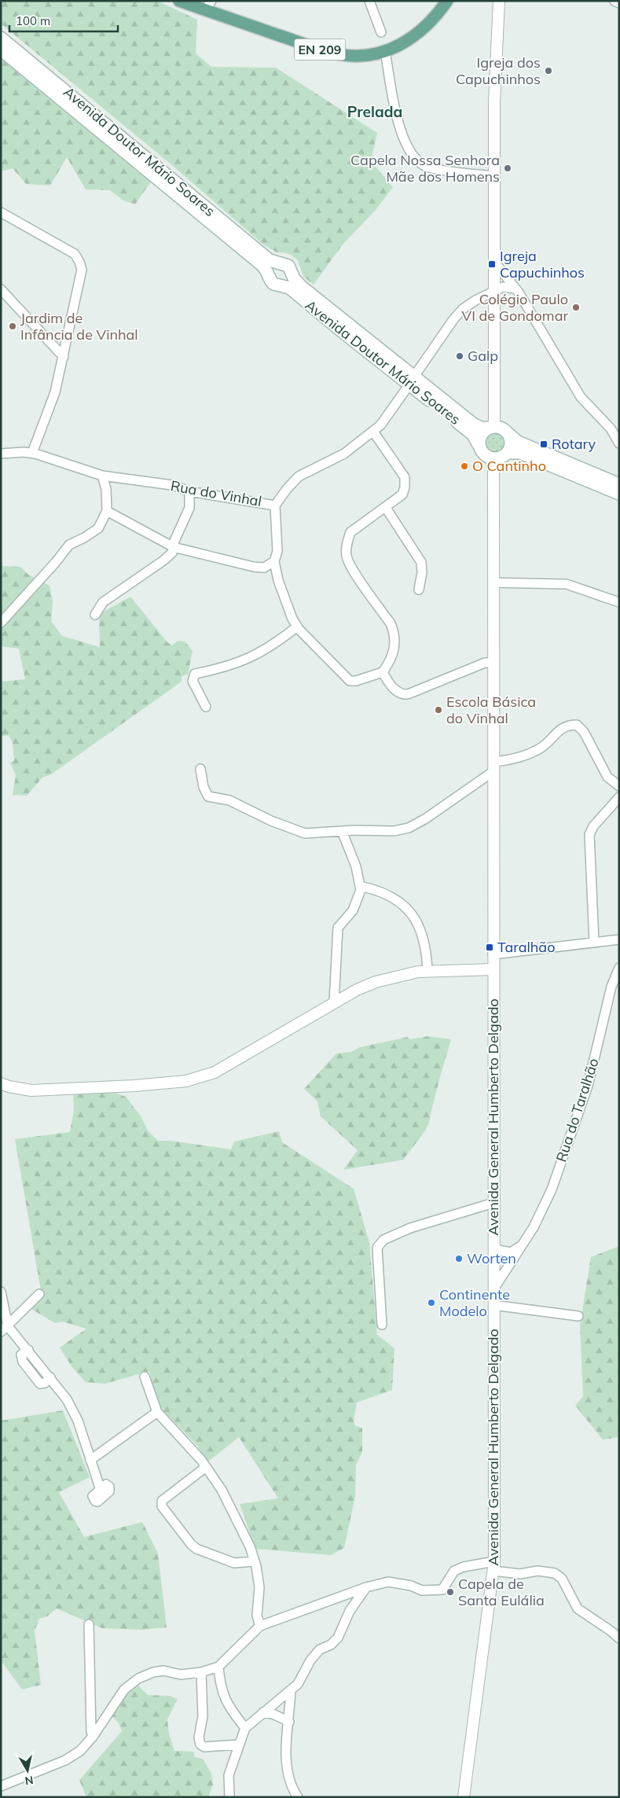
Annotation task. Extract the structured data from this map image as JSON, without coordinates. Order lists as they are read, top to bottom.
{
  "streets": {
    "main road": ["EN 209", "Avenida Doutor Mário Soares"],
    "street": ["Rua do Vinhal", "Rua do Taralhão", "Avenida General Humberto Delgado"]
  },
  "crossings": [
    ["Avenida Doutor Mário Soares", "Rua do Vinhal"],
    ["Avenida Doutor Mário Soares", "Avenida General Humberto Delgado"],
    ["Rua do Taralhão", "Avenida General Humberto Delgado"]
  ],
  "districts": ["Prelada"],
  "places": {
    "other": [
      "Igreja dos Capuchinhos",
      "Capela Nossa Senhora Mãe dos Homens",
      "Colégio Paulo VI de Gondomar",
      "Jardim de Infância de Vinhal",
      "Galp",
      "O Cantinho",
      "Escola Básica do Vinhal",
      "Worten",
      "Continente Modelo",
      "Capela de Santa Eulália"
    ],
    "transit": ["Igreja Capuchinhos", "Rotary", "Taralhão"]
  },
  "scale_bar": "100 m",
  "north": "bottom"
}
